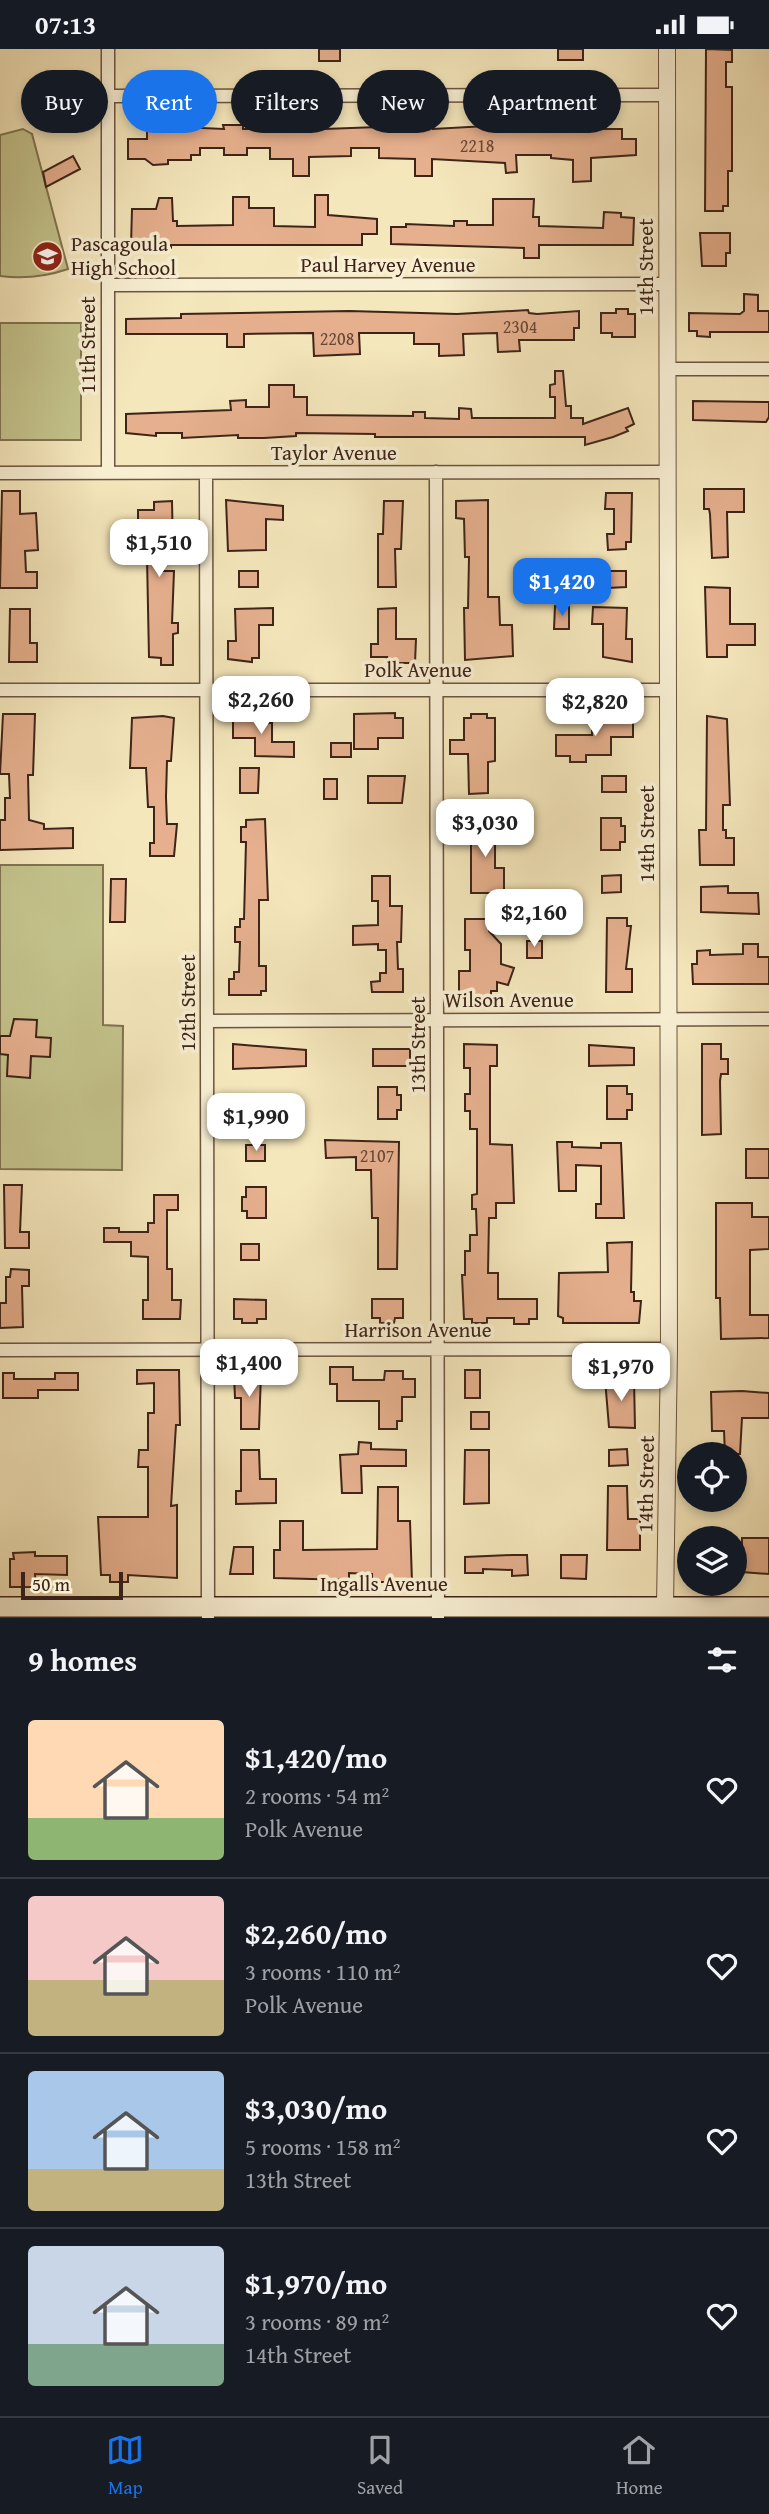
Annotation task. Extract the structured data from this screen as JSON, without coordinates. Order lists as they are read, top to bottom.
{
  "streets": {
    "main road": ["Ingalls Avenue"],
    "street": [
      "Paul Harvey Avenue",
      "14th Street",
      "11th Street",
      "Taylor Avenue",
      "Polk Avenue",
      "Wilson Avenue",
      "12th Street",
      "13th Street",
      "Harrison Avenue"
    ]
  },
  "crossings": [
    ["Paul Harvey Avenue", "14th Street"],
    ["Paul Harvey Avenue", "11th Street"],
    ["14th Street", "Taylor Avenue"],
    ["14th Street", "Polk Avenue"],
    ["14th Street", "Wilson Avenue"],
    ["14th Street", "Harrison Avenue"],
    ["14th Street", "Ingalls Avenue"],
    ["11th Street", "Taylor Avenue"],
    ["Taylor Avenue", "12th Street"],
    ["Taylor Avenue", "13th Street"],
    ["Polk Avenue", "12th Street"],
    ["Polk Avenue", "13th Street"],
    ["Wilson Avenue", "12th Street"],
    ["Wilson Avenue", "13th Street"],
    ["12th Street", "Harrison Avenue"],
    ["12th Street", "Ingalls Avenue"],
    ["13th Street", "Harrison Avenue"],
    ["13th Street", "Ingalls Avenue"]
  ],
  "places": {
    "school or university": ["Pascagoula High School"]
  },
  "house_numbers": [
    "2218",
    "2304",
    "2208",
    "2107"
  ],
  "scale_bar": "50 m",
  "page": {
    "status": "07:13",
    "chip": [
      "Buy",
      "Rent",
      "Filters",
      "New",
      "Apartment"
    ],
    "price": [
      "$1,510",
      "$1,420",
      "$2,260",
      "$2,820",
      "$3,030",
      "$2,160",
      "$1,990",
      "$1,400",
      "$1,970"
    ],
    "scale": "50 m",
    "heading": "9 homes",
    "list": [
      {
        "name": "$1,420/mo",
        "note": "2 rooms · 54 m² · Polk Avenue"
      },
      {
        "name": "$2,260/mo",
        "note": "3 rooms · 110 m² · Polk Avenue"
      },
      {
        "name": "$3,030/mo",
        "note": "5 rooms · 158 m² · 13th Street"
      },
      {
        "name": "$1,970/mo",
        "note": "3 rooms · 89 m² · 14th Street"
      }
    ],
    "tabs": ["Map", "Saved", "Home"]
  }
}
